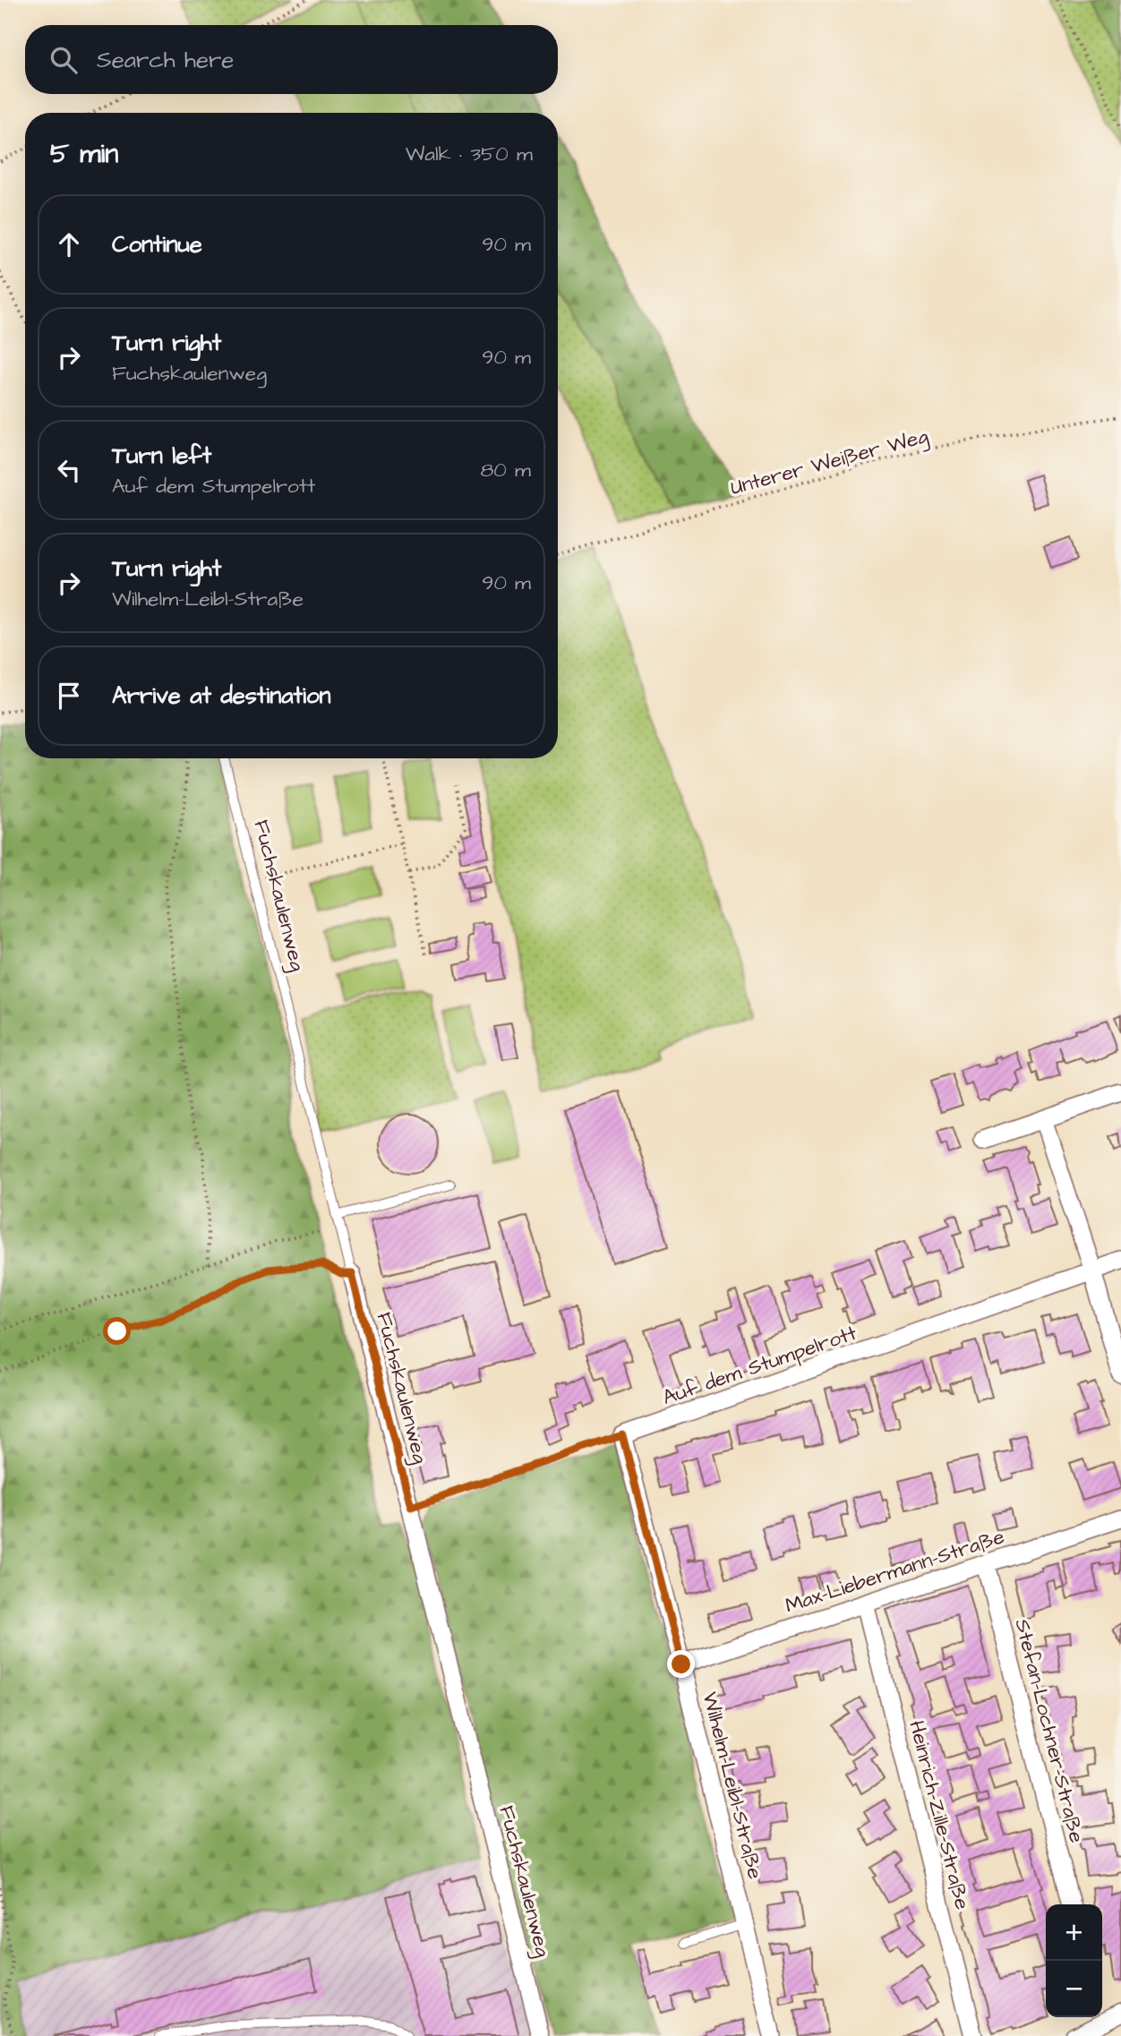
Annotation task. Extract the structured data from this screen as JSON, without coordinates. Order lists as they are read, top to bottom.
{
  "streets": {
    "street": [
      "Fuchskaulenweg",
      "Auf dem Stumpelrott",
      "Max-Liebermann-Straße",
      "Stefan-Lochner-Straße",
      "Wilhelm-Leibl-Straße",
      "Heinrich-Zille-Straße"
    ],
    "path": ["Unterer Weißer Weg"]
  },
  "crossings": [
    ["Auf dem Stumpelrott", "Wilhelm-Leibl-Straße"],
    ["Max-Liebermann-Straße", "Stefan-Lochner-Straße"],
    ["Max-Liebermann-Straße", "Wilhelm-Leibl-Straße"],
    ["Max-Liebermann-Straße", "Heinrich-Zille-Straße"]
  ],
  "page": {
    "search": "Search here",
    "heading": ["5 min", "Walk · 350 m"],
    "list": [
      ["Continue", "90 m"],
      ["Turn right", "Fuchskaulenweg", "90 m"],
      ["Turn left", "Auf dem Stumpelrott", "80 m"],
      ["Turn right", "Wilhelm-Leibl-Straße", "90 m"],
      "Arrive at destination"
    ],
    "map_buttons": ["+", "−"]
  }
}
